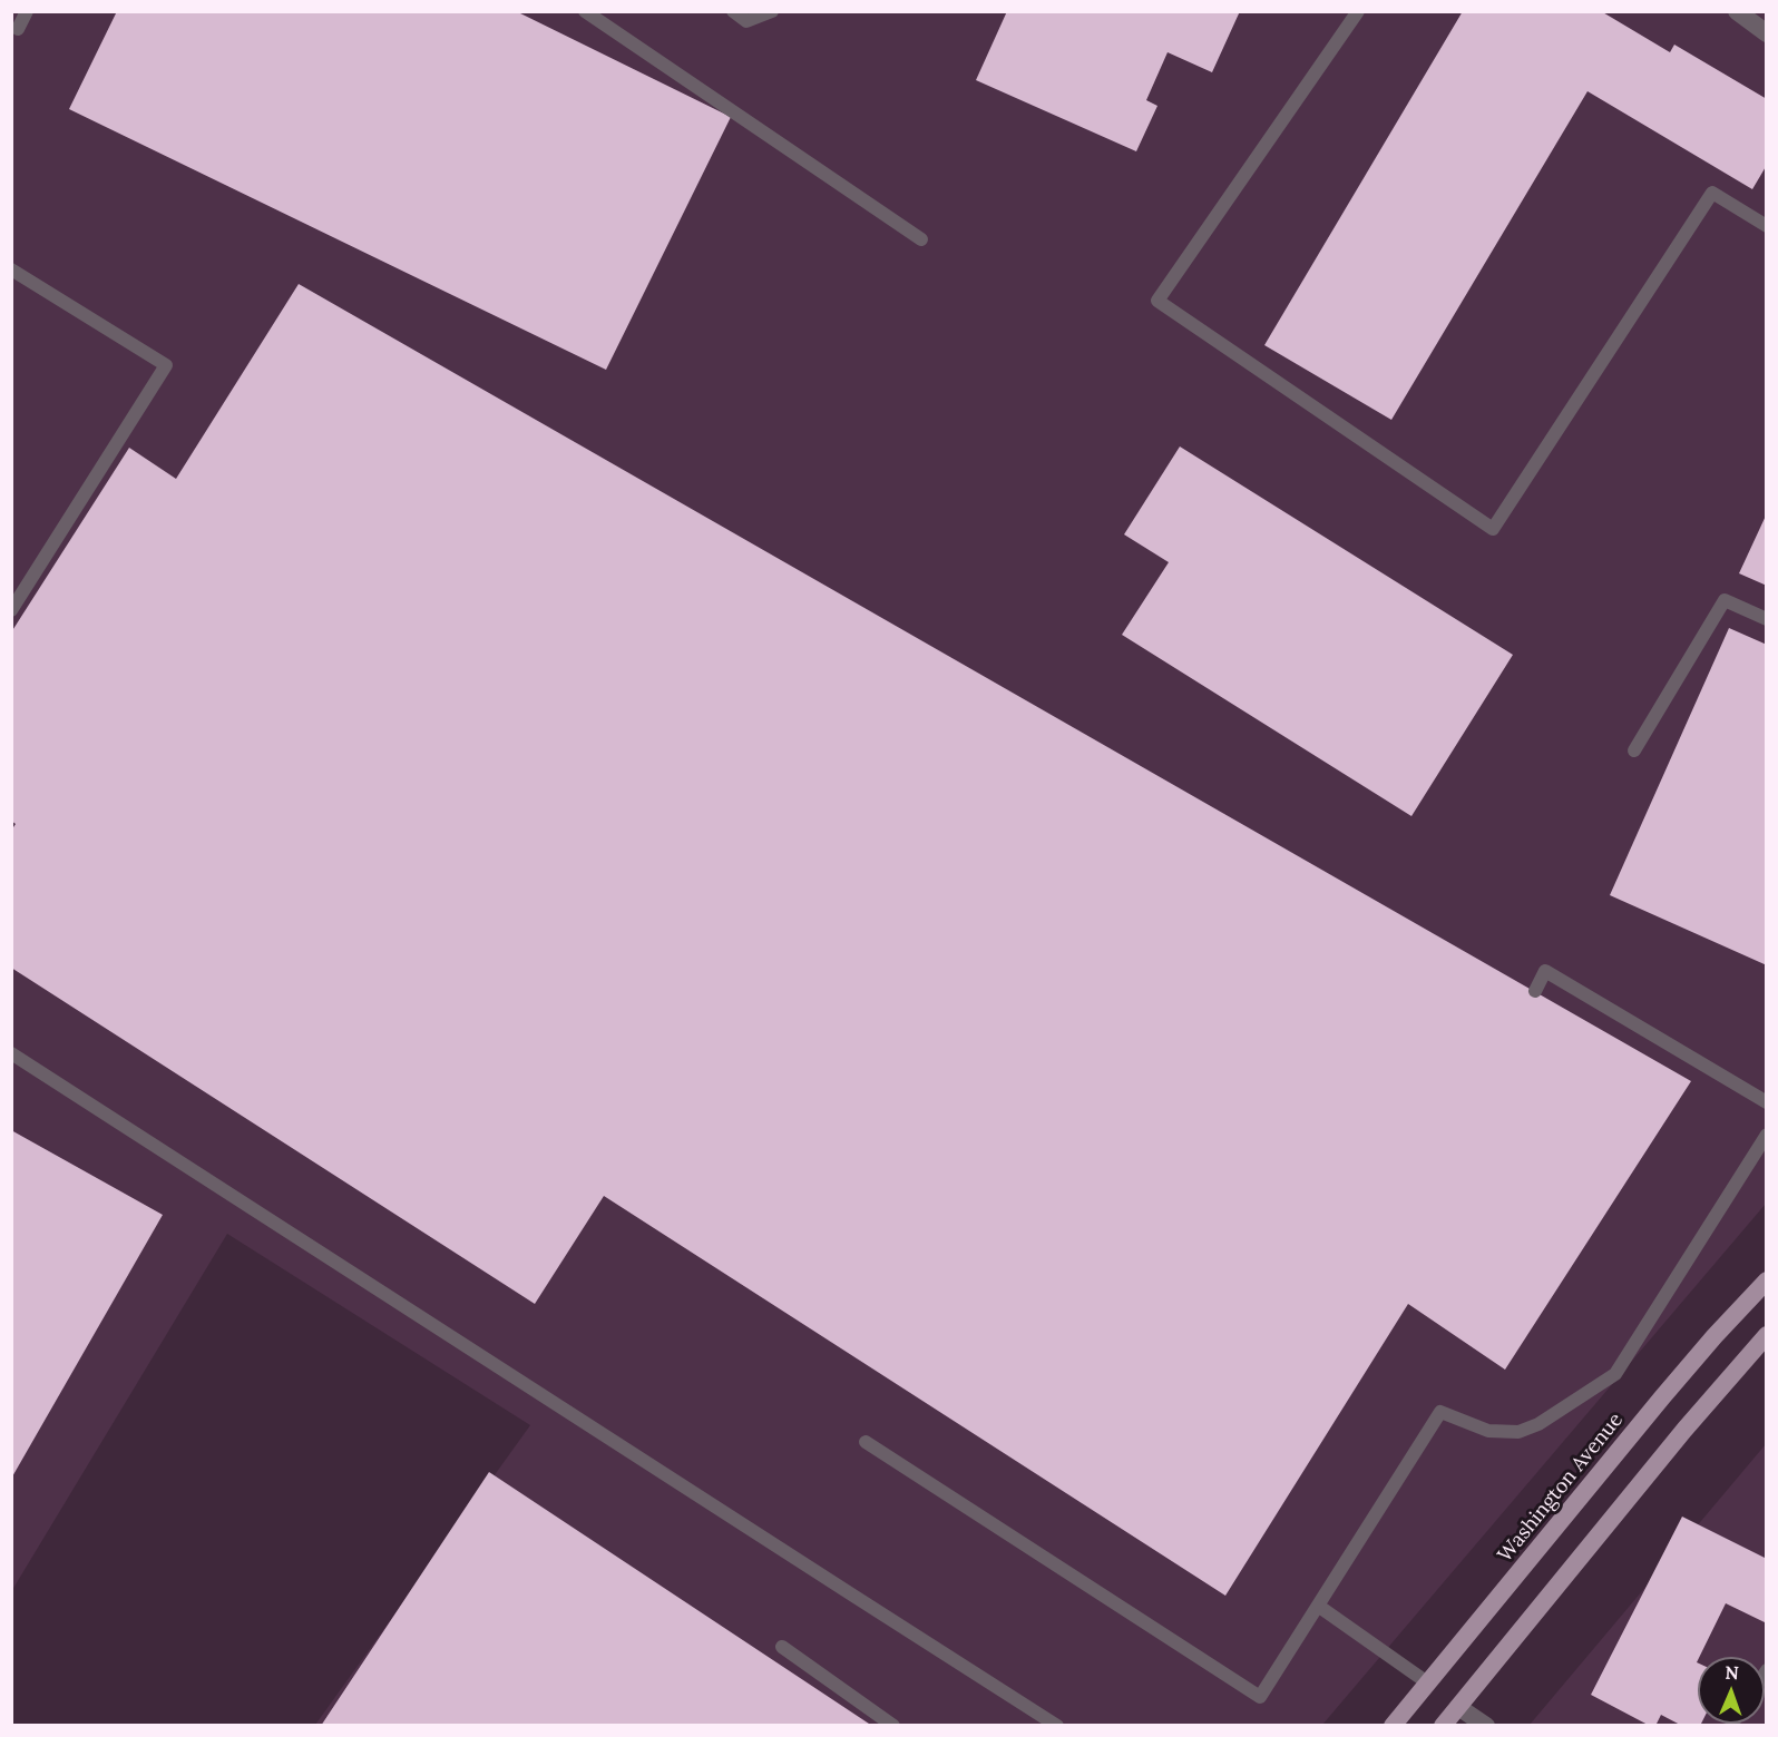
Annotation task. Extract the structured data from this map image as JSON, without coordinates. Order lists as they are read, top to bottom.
{
  "streets": {
    "main road": ["Washington Avenue"]
  },
  "north": "top"
}
